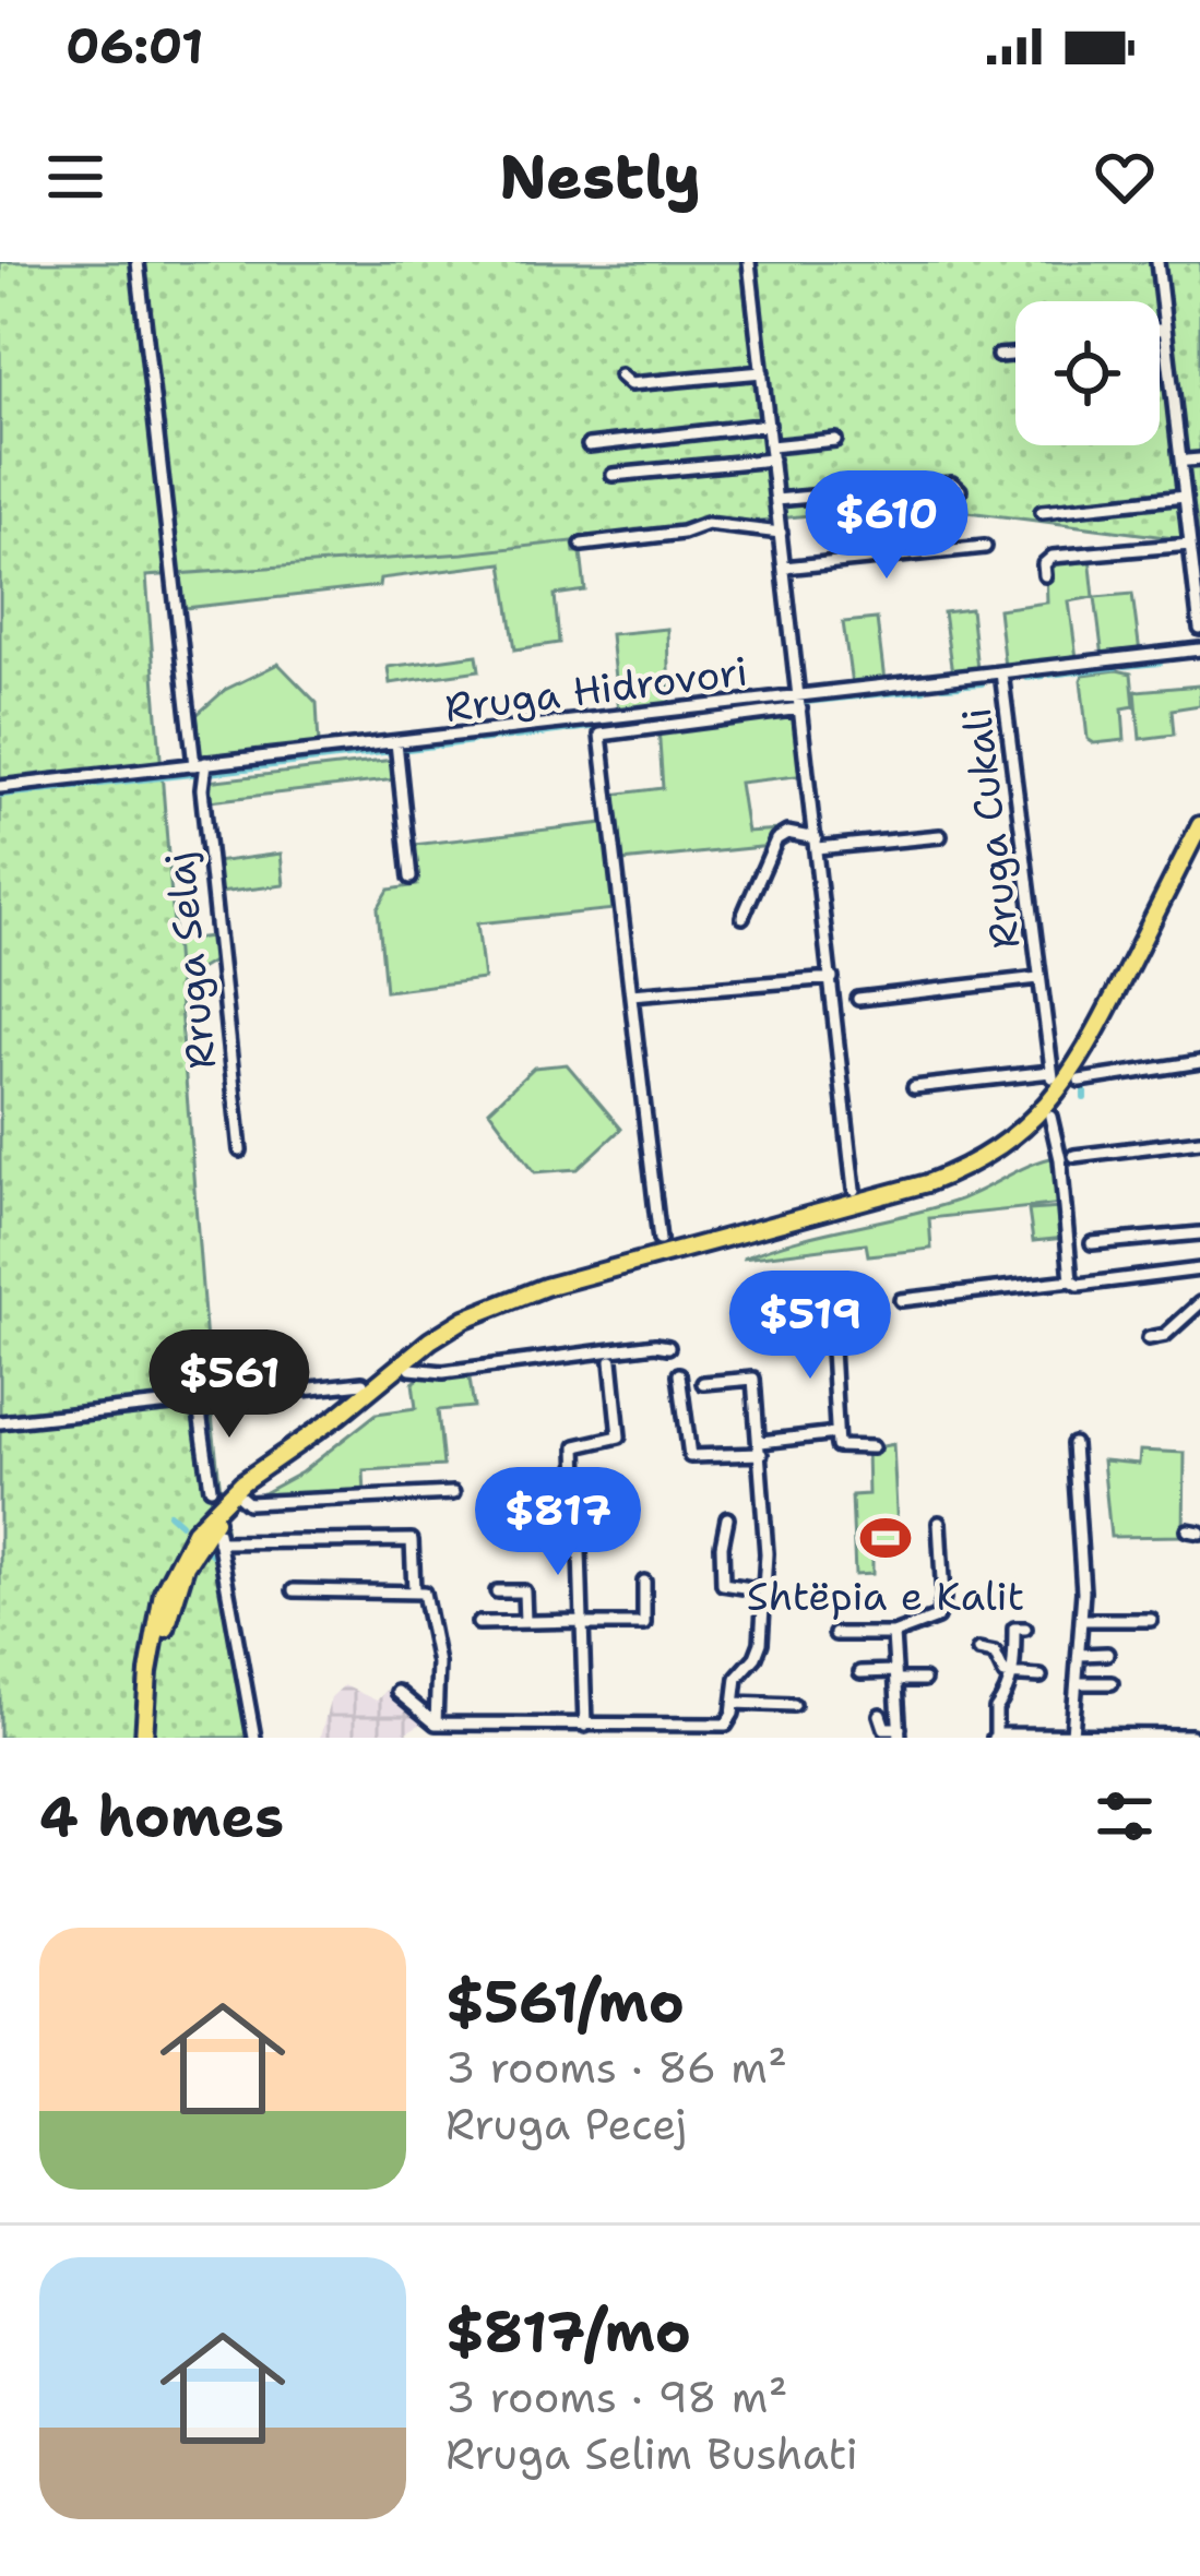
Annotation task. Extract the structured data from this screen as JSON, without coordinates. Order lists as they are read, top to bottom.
{
  "streets": {
    "street": ["Rruga Hidrovori", "Rruga Cukali", "Rruga Selaj"]
  },
  "crossings": [
    ["Rruga Hidrovori", "Rruga Cukali"],
    ["Rruga Hidrovori", "Rruga Selaj"]
  ],
  "places": {
    "sports": ["Shtëpia e Kalit"]
  },
  "page": {
    "status": "06:01",
    "header": "Nestly",
    "price": [
      "$610",
      "$519",
      "$561",
      "$817"
    ],
    "heading": "4 homes",
    "list": [
      {
        "name": "$561/mo",
        "note": "3 rooms · 86 m² · Rruga Pecej"
      },
      {
        "name": "$817/mo",
        "note": "3 rooms · 98 m² · Rruga Selim Bushati"
      }
    ]
  }
}
